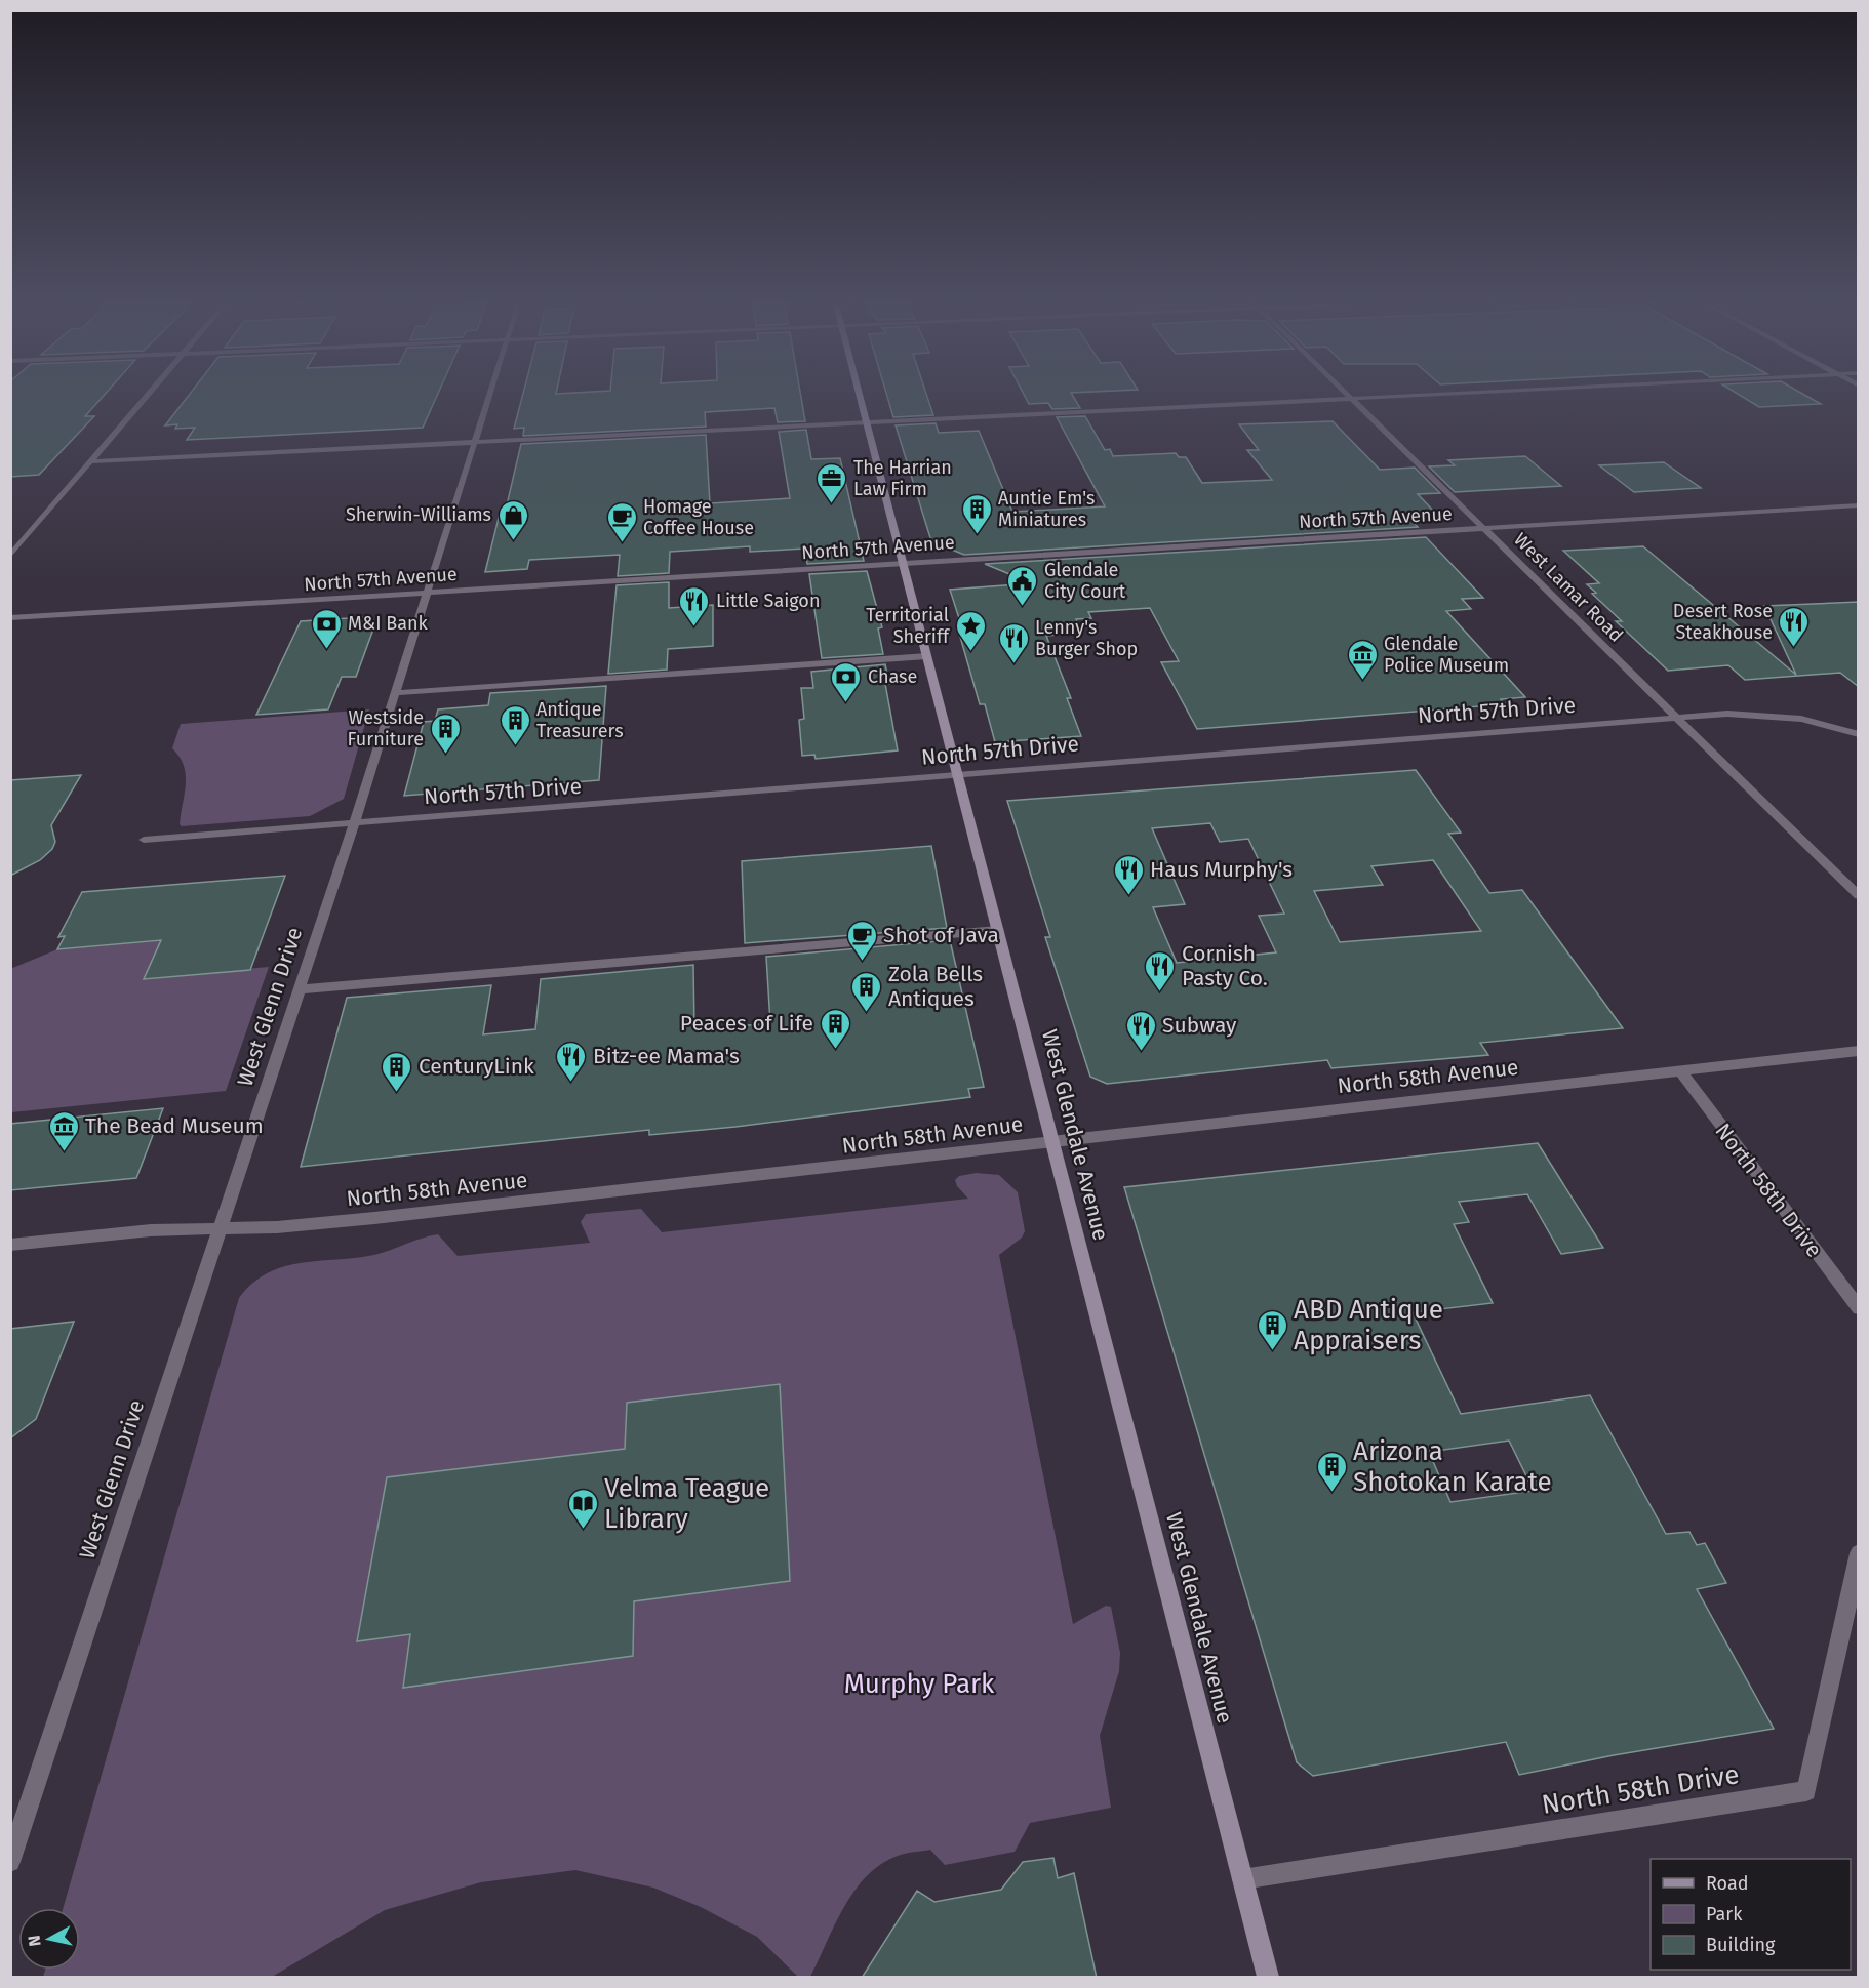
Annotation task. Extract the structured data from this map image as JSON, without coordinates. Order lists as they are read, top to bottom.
{
  "streets": {
    "main road": ["West Glendale Avenue"],
    "street": [
      "North 57th Avenue",
      "West Lamar Road",
      "North 57th Drive",
      "West Glenn Drive",
      "North 58th Avenue",
      "North 58th Drive"
    ]
  },
  "crossings": [
    ["North 57th Avenue", "West Lamar Road"],
    ["North 57th Avenue", "West Glenn Drive"],
    ["North 57th Avenue", "West Glendale Avenue"],
    ["West Lamar Road", "North 57th Drive"],
    ["North 57th Drive", "West Glenn Drive"],
    ["North 57th Drive", "West Glendale Avenue"],
    ["West Glenn Drive", "North 58th Avenue"],
    ["North 58th Avenue", "West Glendale Avenue"],
    ["North 58th Avenue", "North 58th Drive"],
    ["West Glendale Avenue", "North 58th Drive"]
  ],
  "parks": ["Murphy Park"],
  "places": {
    "office": ["The Harrian Law Firm"],
    "building": [
      "Auntie Em's Miniatures",
      "Antique Treasurers",
      "Westside Furniture",
      "Zola Bells Antiques",
      "Peaces of Life",
      "CenturyLink",
      "ABD Antique Appraisers",
      "Arizona Shotokan Karate"
    ],
    "shop": ["Sherwin-Williams"],
    "cafe": ["Homage Coffee House", "Shot of Java"],
    "public building": ["Glendale City Court"],
    "restaurant": [
      "Little Saigon",
      "Desert Rose Steakhouse",
      "Lenny's Burger Shop",
      "Haus Murphy's",
      "Cornish Pasty Co.",
      "Subway",
      "Bitz-ee Mama's"
    ],
    "bank": ["M&I Bank", "Chase"],
    "place": ["Territorial Sheriff"],
    "museum": ["Glendale Police Museum", "The Bead Museum"],
    "library": ["Velma Teague Library"]
  },
  "legend": ["Road", "Park", "Building"],
  "north": "left"
}
